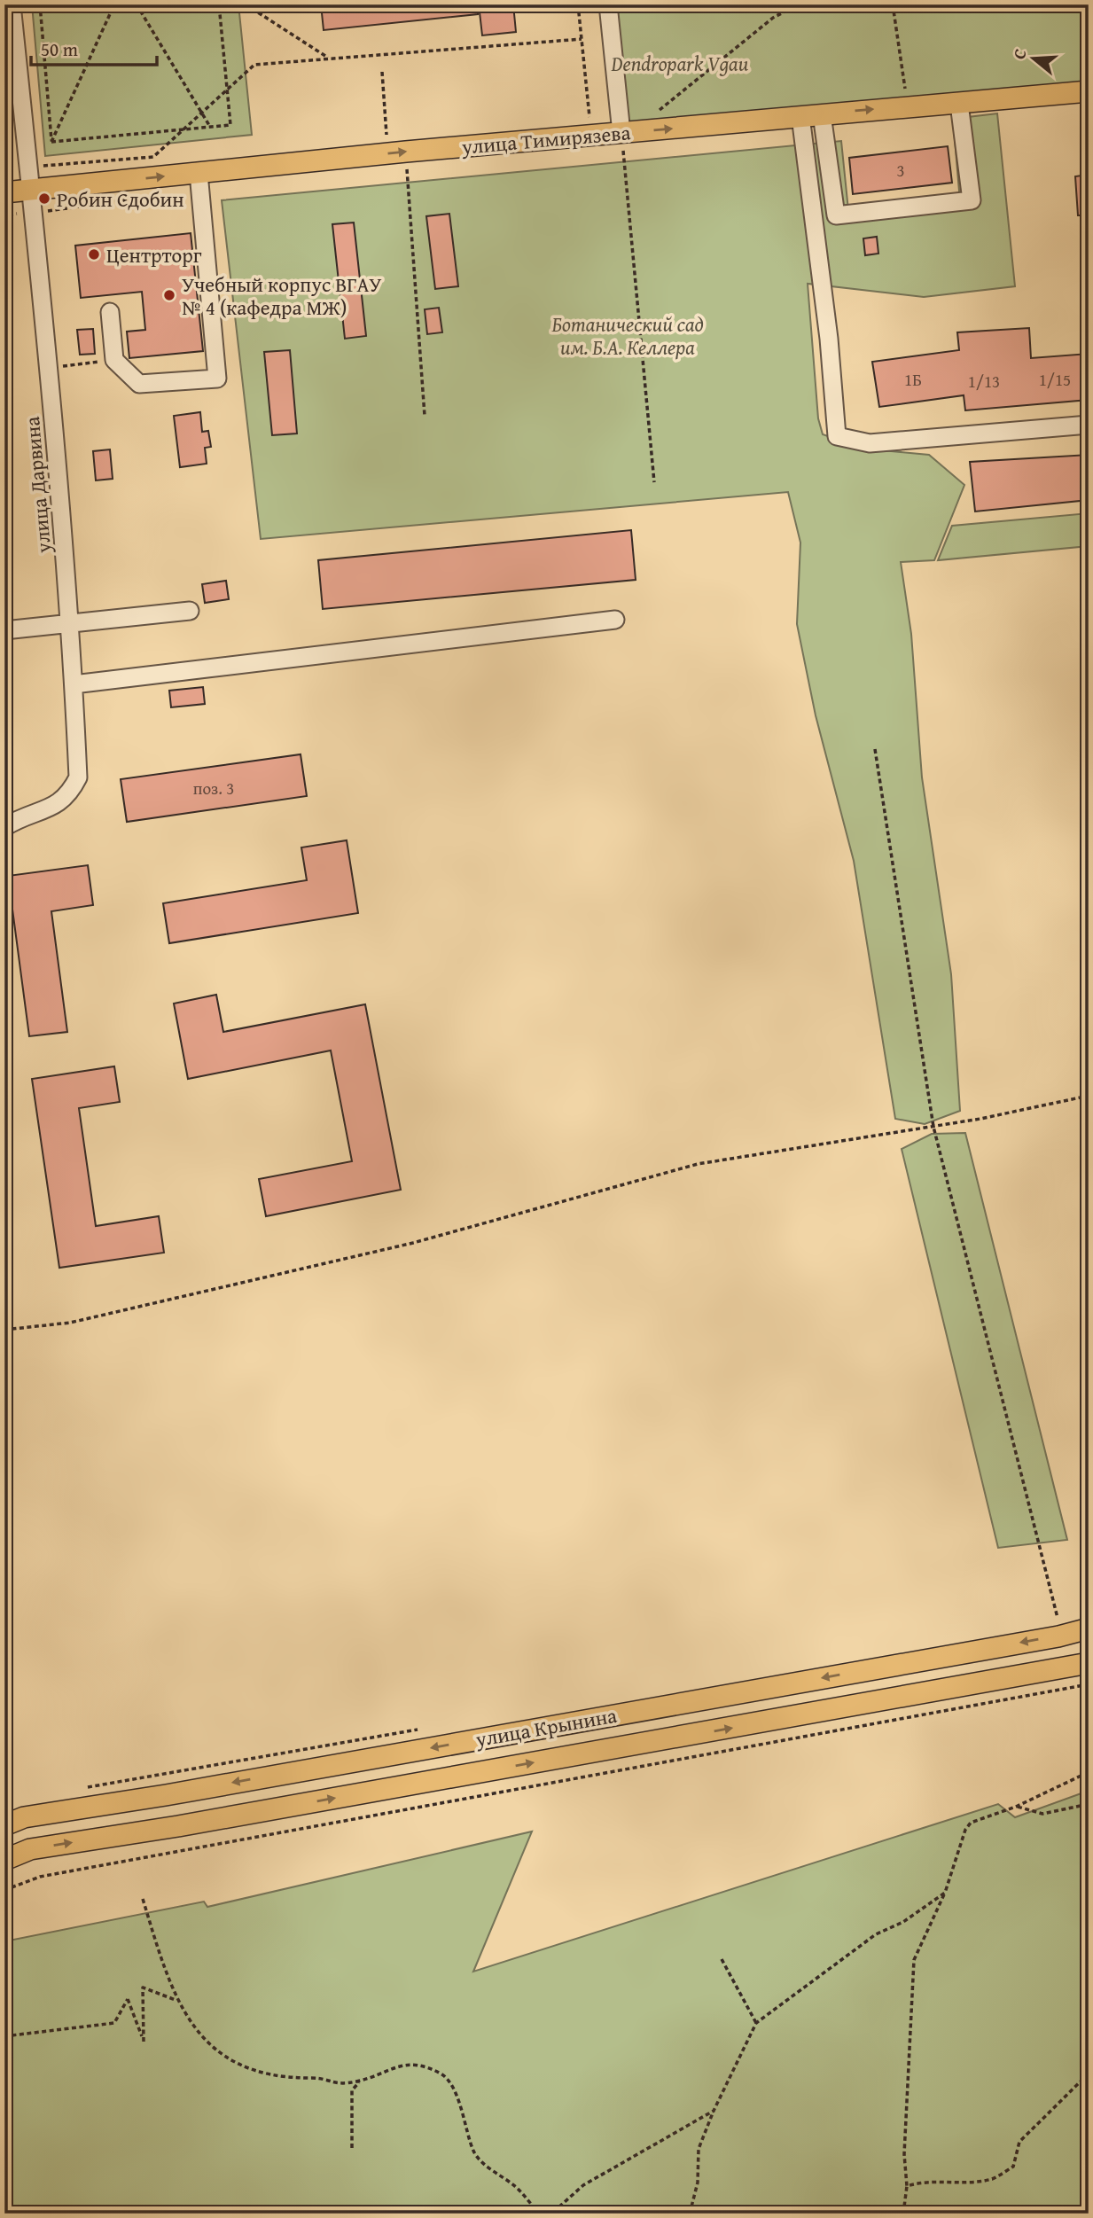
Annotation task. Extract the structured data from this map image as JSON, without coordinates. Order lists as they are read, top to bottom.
{
  "streets": {
    "main road": ["улица Тимирязева", "улица Крынина"],
    "street": ["улица Дарвина"]
  },
  "crossings": [
    ["улица Тимирязева", "улица Дарвина"]
  ],
  "one_way": ["улица Тимирязева"],
  "parks": ["Dendropark Vgau", "Ботанический сад им. Б.А. Келлера"],
  "places": ["Робин Сдобин", "Центрторг", "Учебный корпус ВГАУ № 4 (кафедра МЖ)"],
  "house_numbers": [
    "3",
    "1Б",
    "1/15",
    "1/13",
    "поз. 3"
  ],
  "scale_bar": "50 m",
  "north": "left"
}
